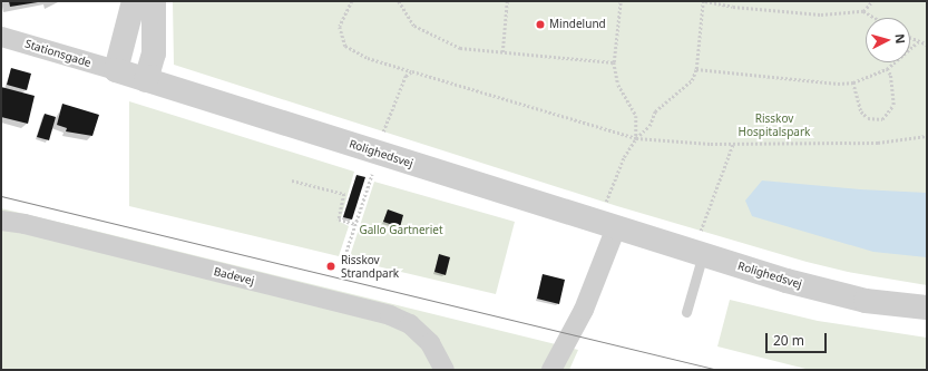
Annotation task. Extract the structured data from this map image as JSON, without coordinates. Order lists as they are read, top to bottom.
{
  "streets": {
    "street": ["Stationsgade", "Rolighedsvej", "Badevej"]
  },
  "crossings": [
    ["Stationsgade", "Rolighedsvej"]
  ],
  "parks": ["Risskov Hospitalspark", "Gallo Gartneriet"],
  "places": ["Mindelund", "Risskov Strandpark"],
  "scale_bar": "20 m",
  "north": "right"
}
